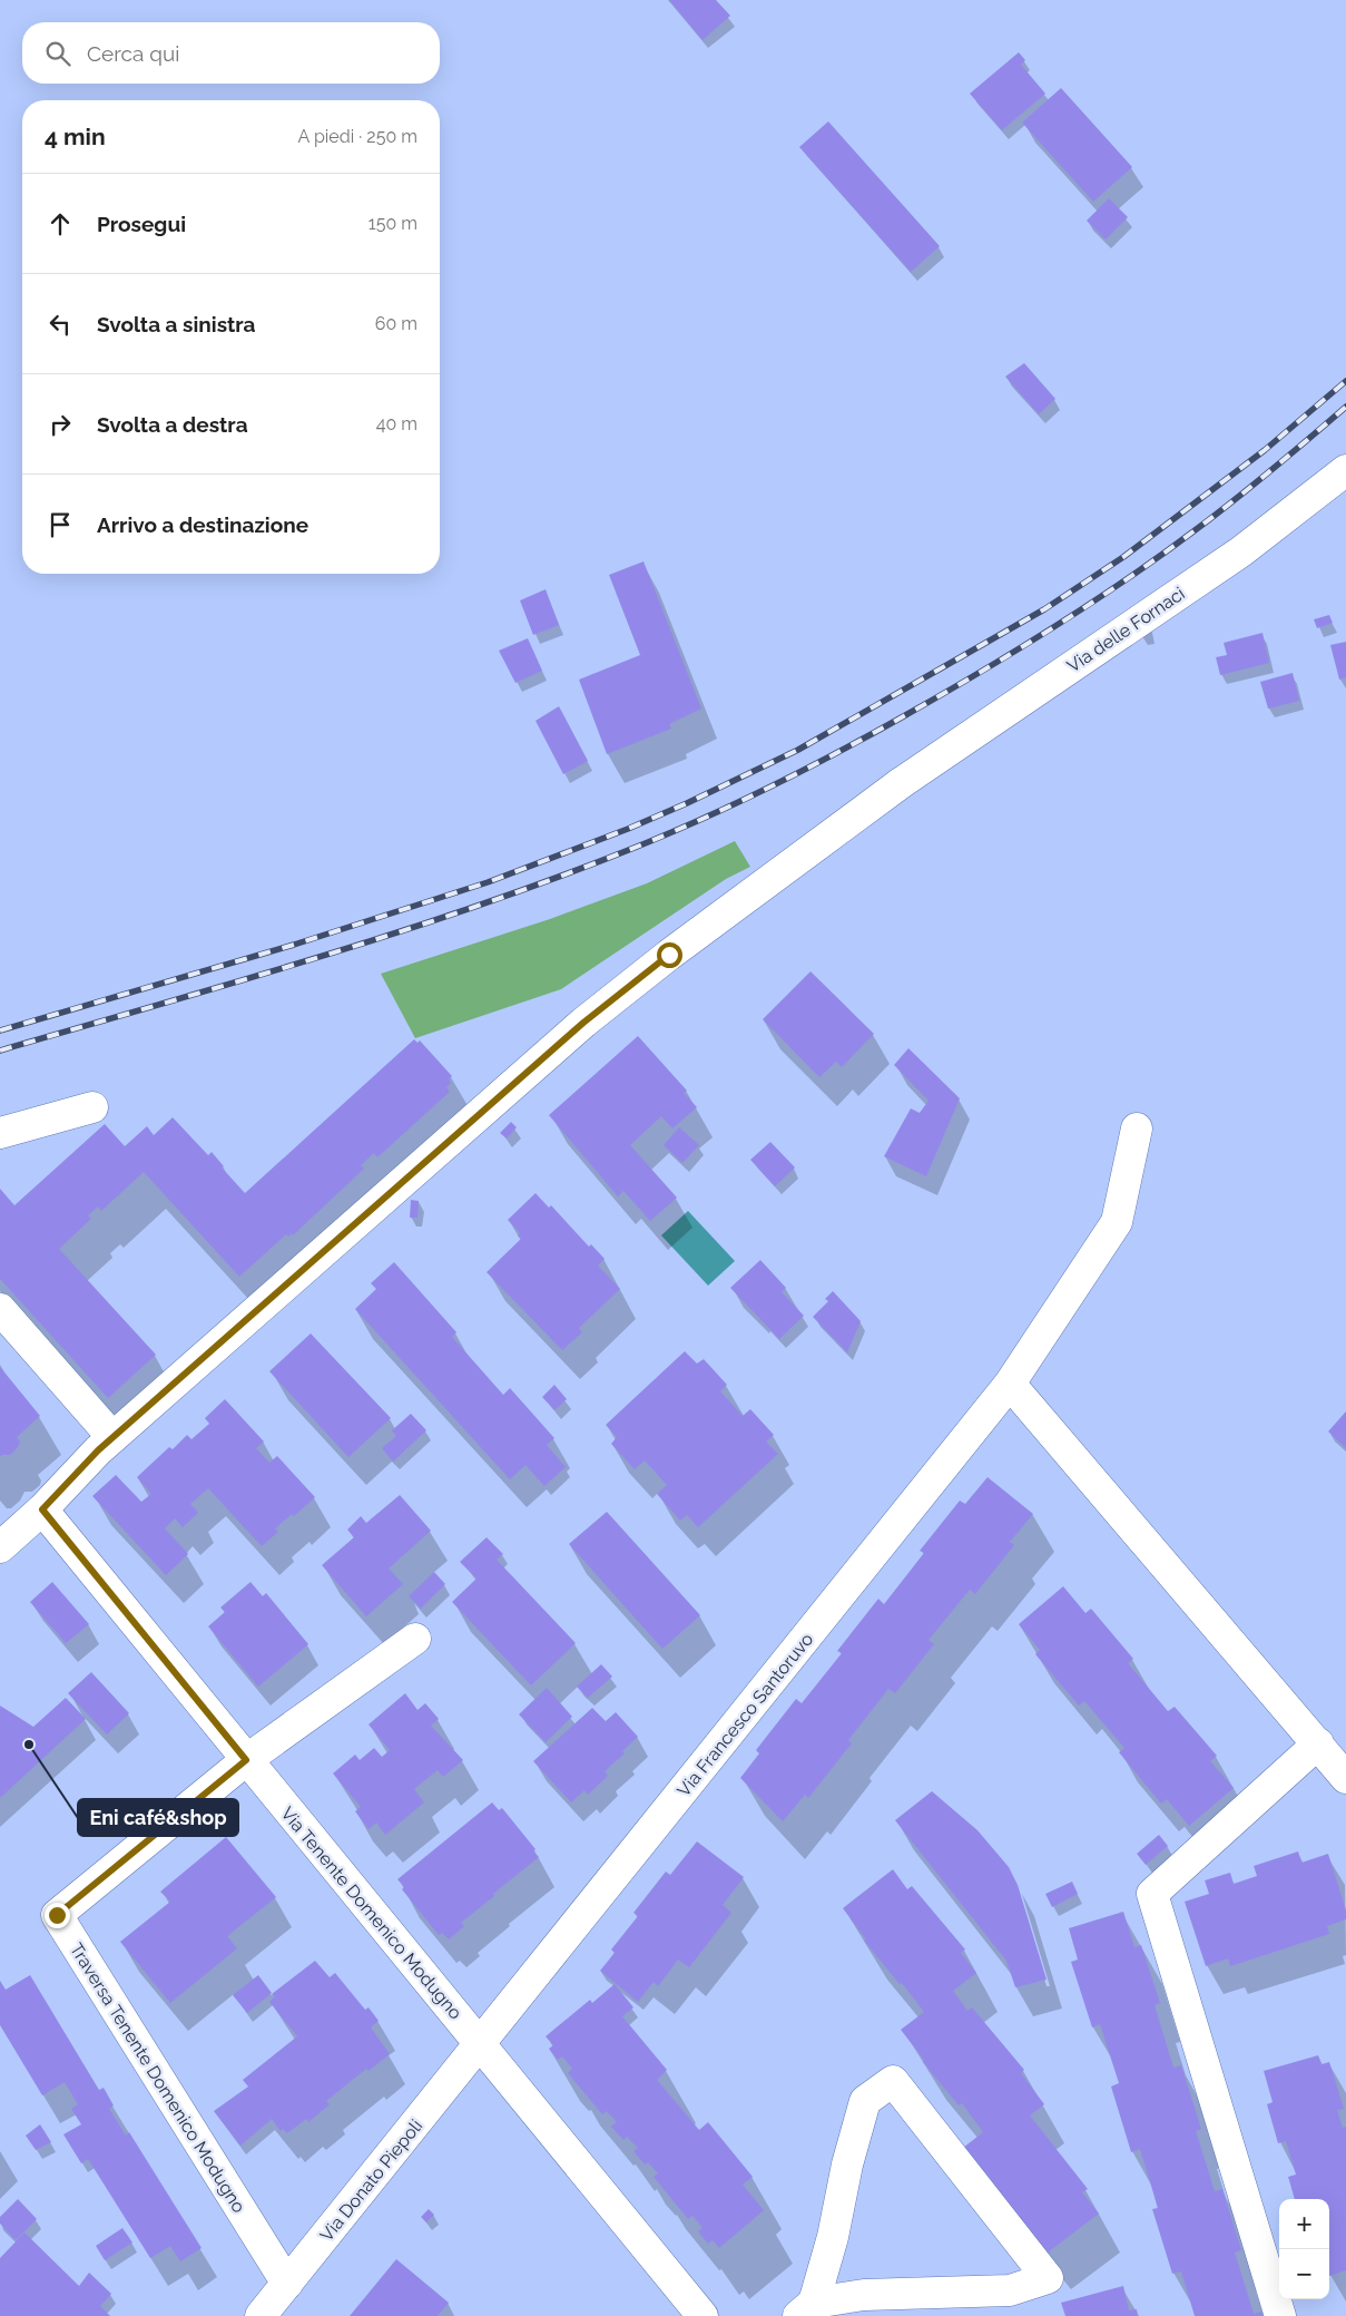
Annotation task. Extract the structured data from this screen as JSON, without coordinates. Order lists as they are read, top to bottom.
{
  "streets": {
    "street": [
      "Via delle Fornaci",
      "Via Francesco Santoruvo",
      "Via Tenente Domenico Modugno",
      "Traversa Tenente Domenico Modugno",
      "Via Donato Piepoli"
    ]
  },
  "crossings": [
    ["Via delle Fornaci", "Via Tenente Domenico Modugno"],
    ["Via Francesco Santoruvo", "Via Tenente Domenico Modugno"],
    ["Via Francesco Santoruvo", "Via Donato Piepoli"],
    ["Via Tenente Domenico Modugno", "Traversa Tenente Domenico Modugno"],
    ["Via Tenente Domenico Modugno", "Via Donato Piepoli"],
    ["Traversa Tenente Domenico Modugno", "Via Donato Piepoli"]
  ],
  "places": ["Eni café&shop"],
  "page": {
    "search": "Cerca qui",
    "heading": ["4 min", "A piedi · 250 m"],
    "list": [
      ["Prosegui", "150 m"],
      ["Svolta a sinistra", "60 m"],
      ["Svolta a destra", "40 m"],
      "Arrivo a destinazione"
    ],
    "map_buttons": ["+", "−"]
  }
}
